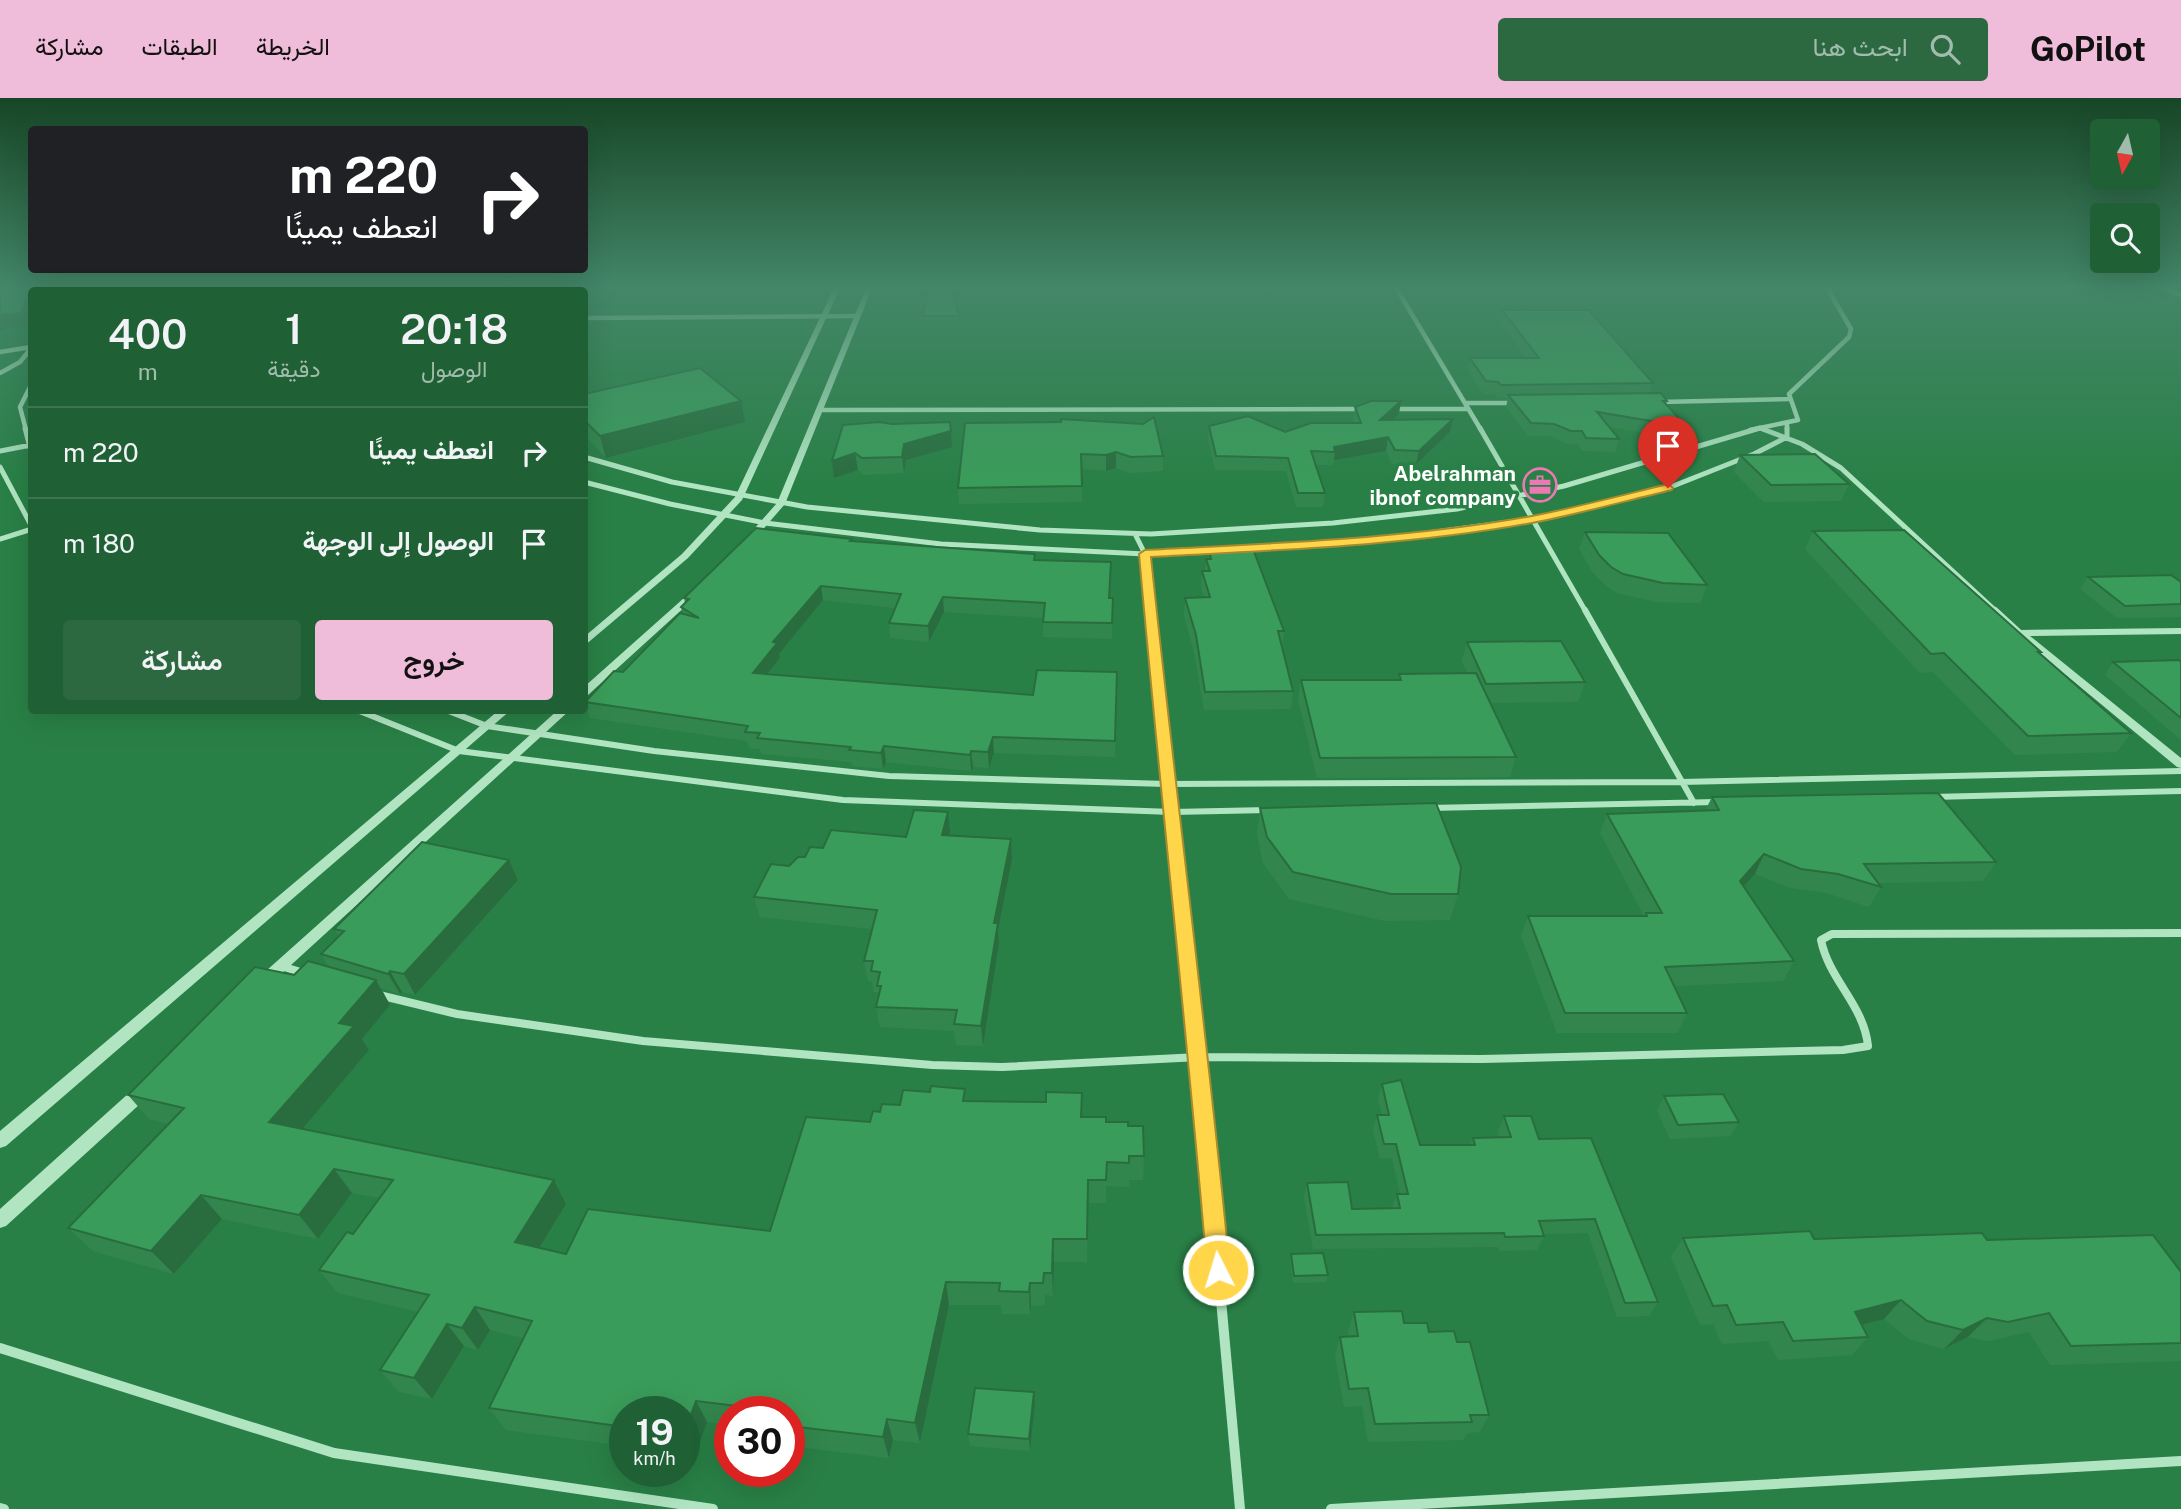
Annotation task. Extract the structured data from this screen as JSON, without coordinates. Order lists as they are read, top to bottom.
{
  "places": {
    "office": ["Abelrahman ibnof company"]
  },
  "north": "bottom",
  "page": {
    "header": "GoPilot",
    "search": "ابحث هنا",
    "nav": ["الخريطة", "الطبقات", "مشاركة"],
    "turn": ["220 m", "انعطف يمينًا"],
    "eta": [
      "20:18",
      "الوصول",
      "1",
      "دقيقة",
      "400",
      "m"
    ],
    "list": [
      {
        "name": "انعطف يمينًا",
        "value": "220 m"
      },
      {
        "name": "الوصول إلى الوجهة",
        "value": "180 m"
      }
    ],
    "buttons": ["خروج", "مشاركة"],
    "speed": "19 km/h",
    "limit": "30"
  }
}
